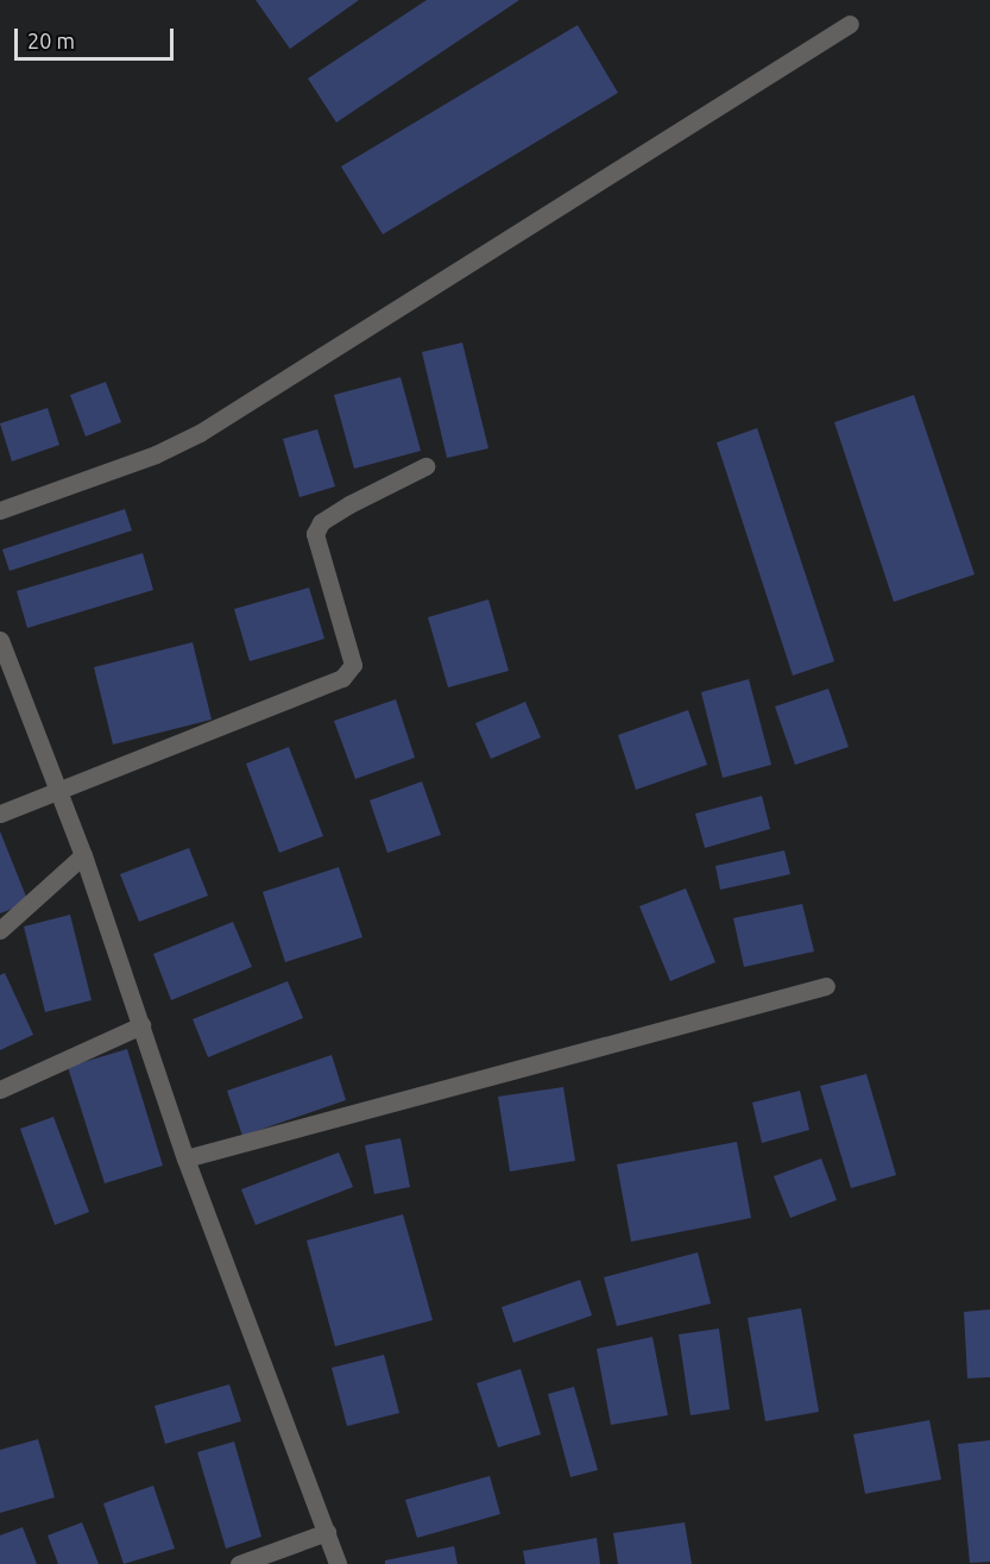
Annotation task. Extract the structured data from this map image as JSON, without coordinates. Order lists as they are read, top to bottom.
{
  "scale_bar": "20 m"
}
